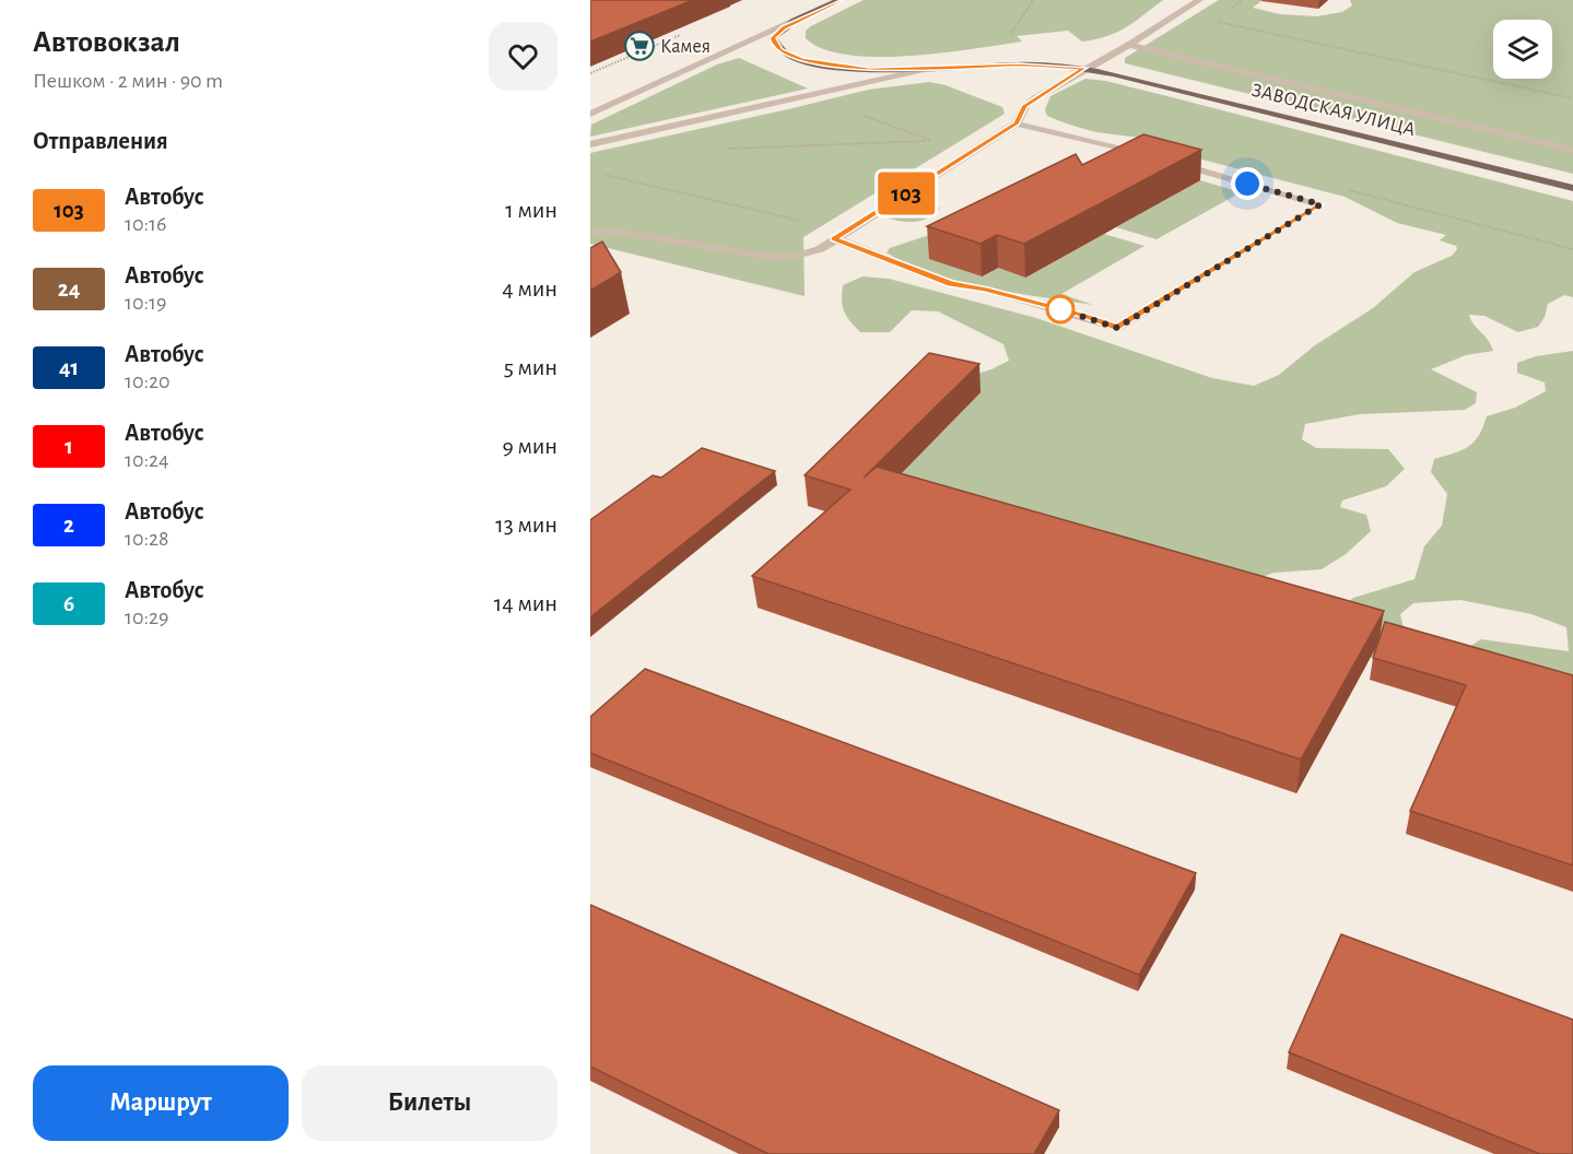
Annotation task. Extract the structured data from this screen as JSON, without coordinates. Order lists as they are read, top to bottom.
{
  "streets": {
    "main road": ["ЗАВОДСКАЯ УЛИЦА"]
  },
  "places": {
    "supermarket": ["Камея"]
  },
  "lines": ["bus line 103"],
  "page": {
    "heading": [
      ["Автовокзал", "Пешком · 2 мин · 90 m"],
      "Отправления"
    ],
    "on_map": "103",
    "list": [
      {
        "mark": "103",
        "name": "Автобус",
        "note": "10:16",
        "value": "1 мин"
      },
      {
        "mark": "24",
        "name": "Автобус",
        "note": "10:19",
        "value": "4 мин"
      },
      {
        "mark": "41",
        "name": "Автобус",
        "note": "10:20",
        "value": "5 мин"
      },
      {
        "mark": "1",
        "name": "Автобус",
        "note": "10:24",
        "value": "9 мин"
      },
      {
        "mark": "2",
        "name": "Автобус",
        "note": "10:28",
        "value": "13 мин"
      },
      {
        "mark": "6",
        "name": "Автобус",
        "note": "10:29",
        "value": "14 мин"
      }
    ],
    "buttons": ["Маршрут", "Билеты"]
  }
}
